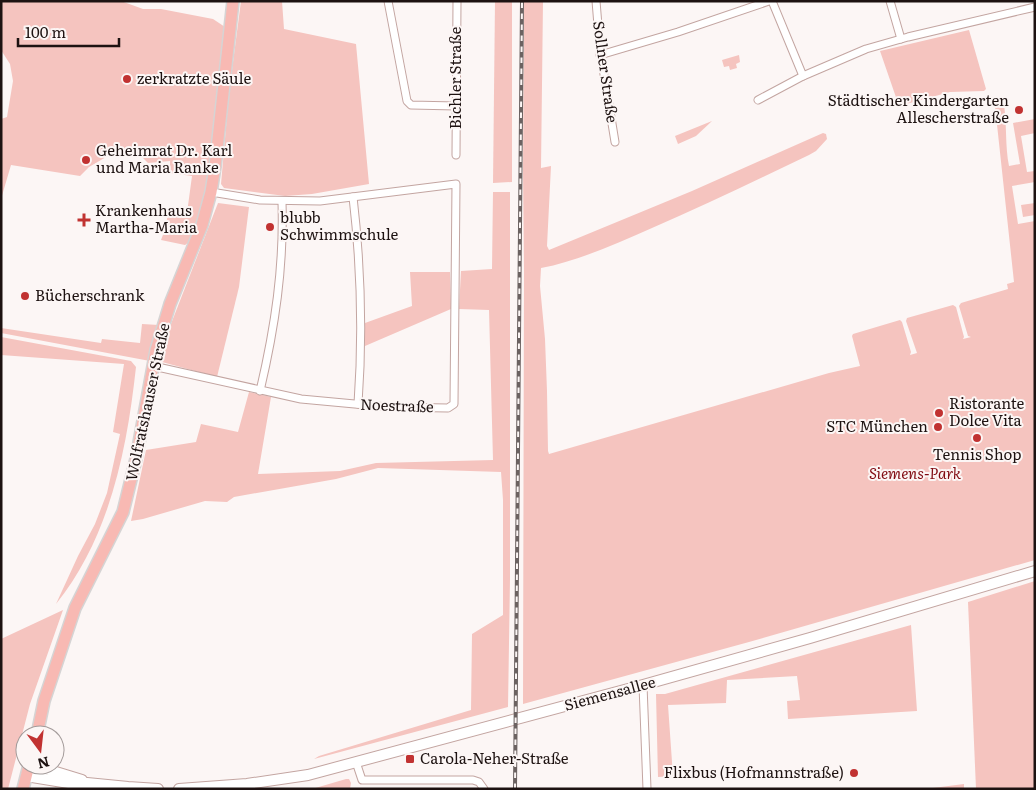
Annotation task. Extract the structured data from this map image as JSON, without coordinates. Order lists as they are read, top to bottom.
{
  "streets": {
    "main road": ["Wolfratshauser Straße", "Siemensallee"],
    "street": ["Sollner Straße", "Bichler Straße", "Noestraße"]
  },
  "crossings": [
    ["Wolfratshauser Straße", "Noestraße"]
  ],
  "parks": ["Siemens-Park"],
  "places": {
    "other": [
      "zerkratzte Säule",
      "Städtischer Kindergarten Allescherstraße",
      "Geheimrat Dr. Karl und Maria Ranke",
      "blubb Schwimmschule",
      "Bücherschrank",
      "Ristorante Dolce Vita",
      "STC München",
      "Tennis Shop",
      "Flixbus (Hofmannstraße)"
    ],
    "health": ["Krankenhaus Martha-Maria"],
    "transit": ["Carola-Neher-Straße"]
  },
  "scale_bar": "100 m",
  "north": "bottom"
}
